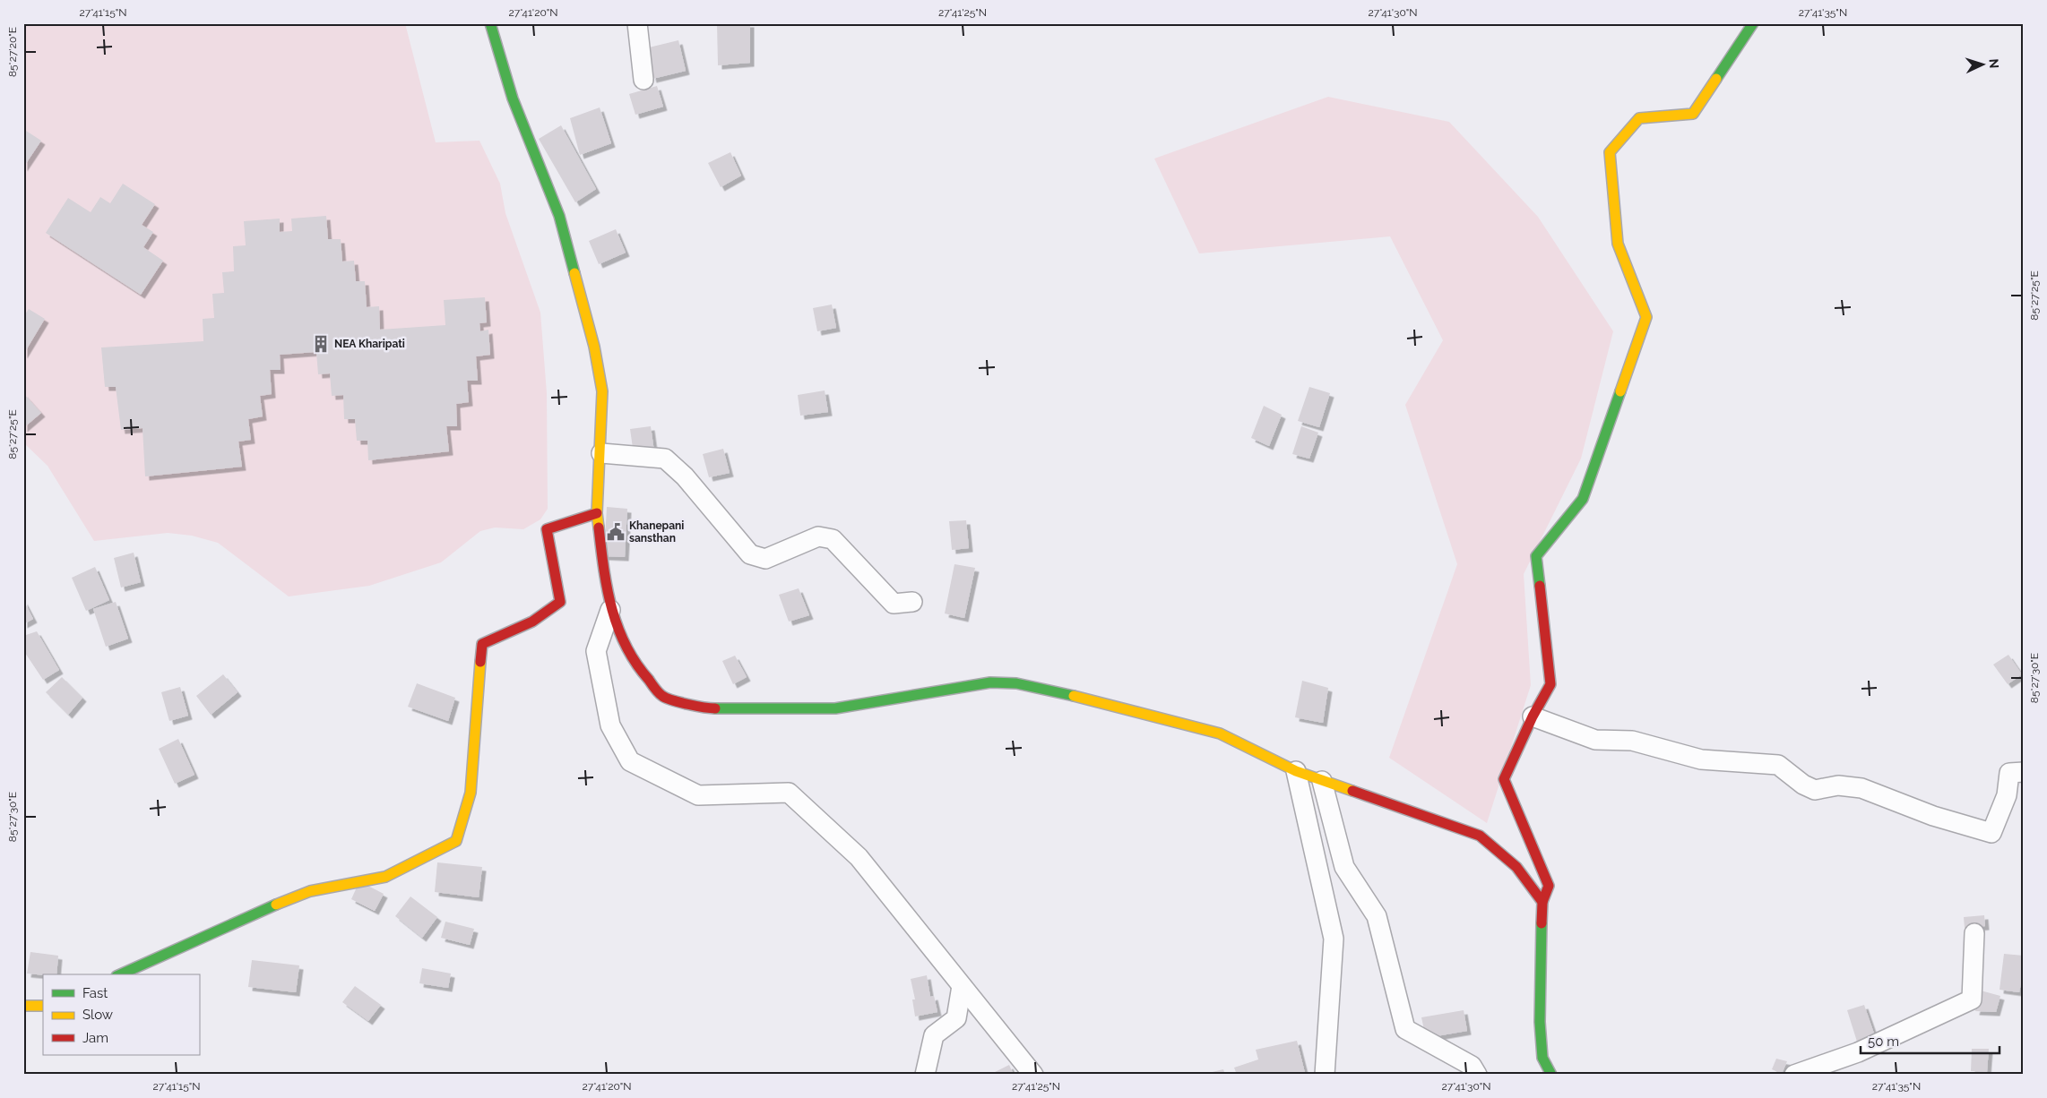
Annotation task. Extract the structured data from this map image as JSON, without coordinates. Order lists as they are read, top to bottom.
{
  "places": {
    "building": ["NEA Kharipati"],
    "public building": ["Khanepani sansthan"]
  },
  "legend": ["Fast", "Slow", "Jam"],
  "scale_bar": "50 m",
  "north": "right",
  "coordinates": [
    "27°41'15\"N",
    "27°41'20\"N",
    "27°41'25\"N",
    "27°41'30\"N",
    "27°41'35\"N",
    "85°27'20\"E",
    "85°27'25\"E",
    "85°27'30\"E"
  ]
}
